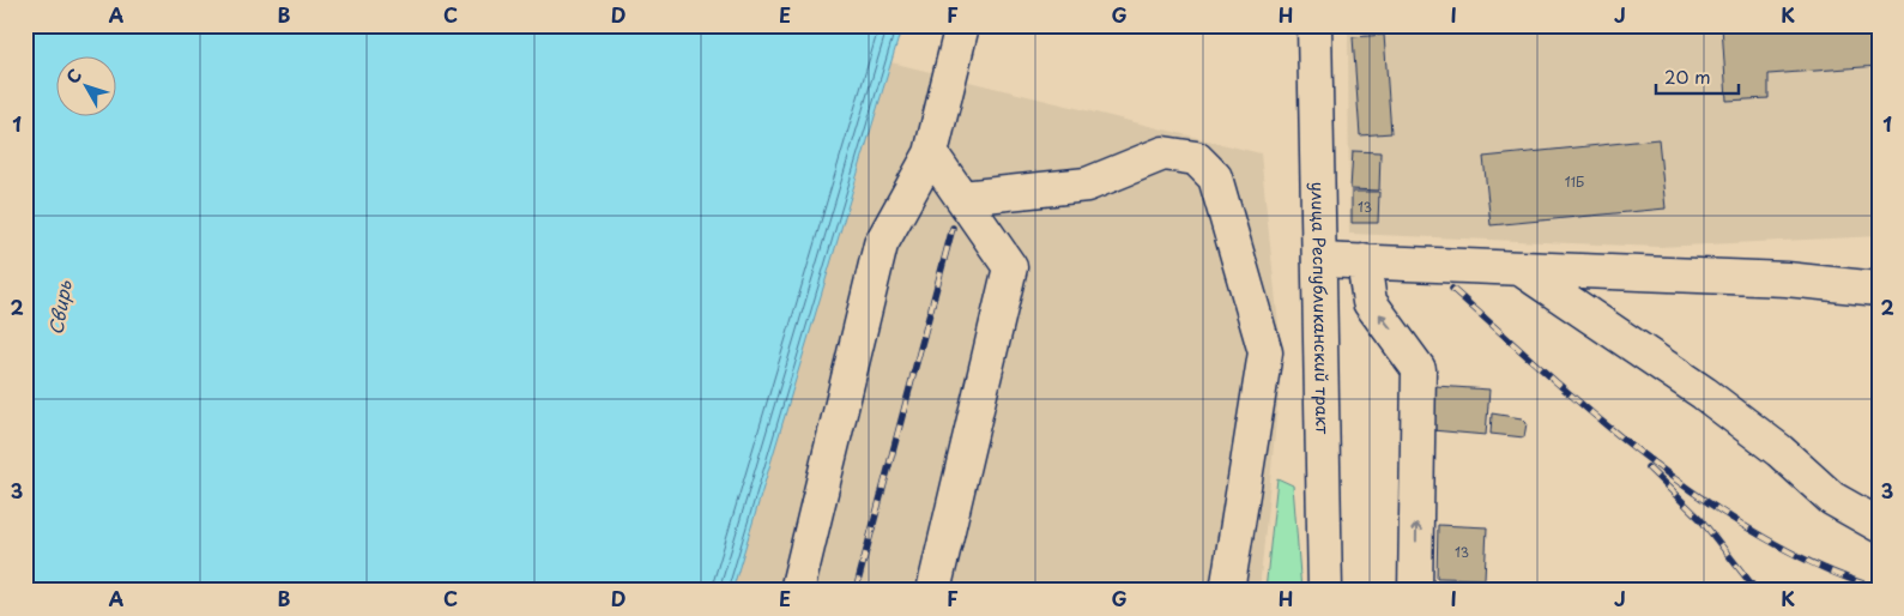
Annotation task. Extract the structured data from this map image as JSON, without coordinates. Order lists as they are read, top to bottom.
{
  "streets": {
    "street": ["улица Республиканский тракт"]
  },
  "water": ["Свирь"],
  "house_numbers": ["11Б", "13", "13"],
  "scale_bar": "20 m",
  "north": "top left",
  "grid": {
    "columns": [
      "A",
      "B",
      "C",
      "D",
      "E",
      "F",
      "G",
      "H",
      "I",
      "J",
      "K"
    ],
    "rows": ["1", "2", "3"]
  }
}
